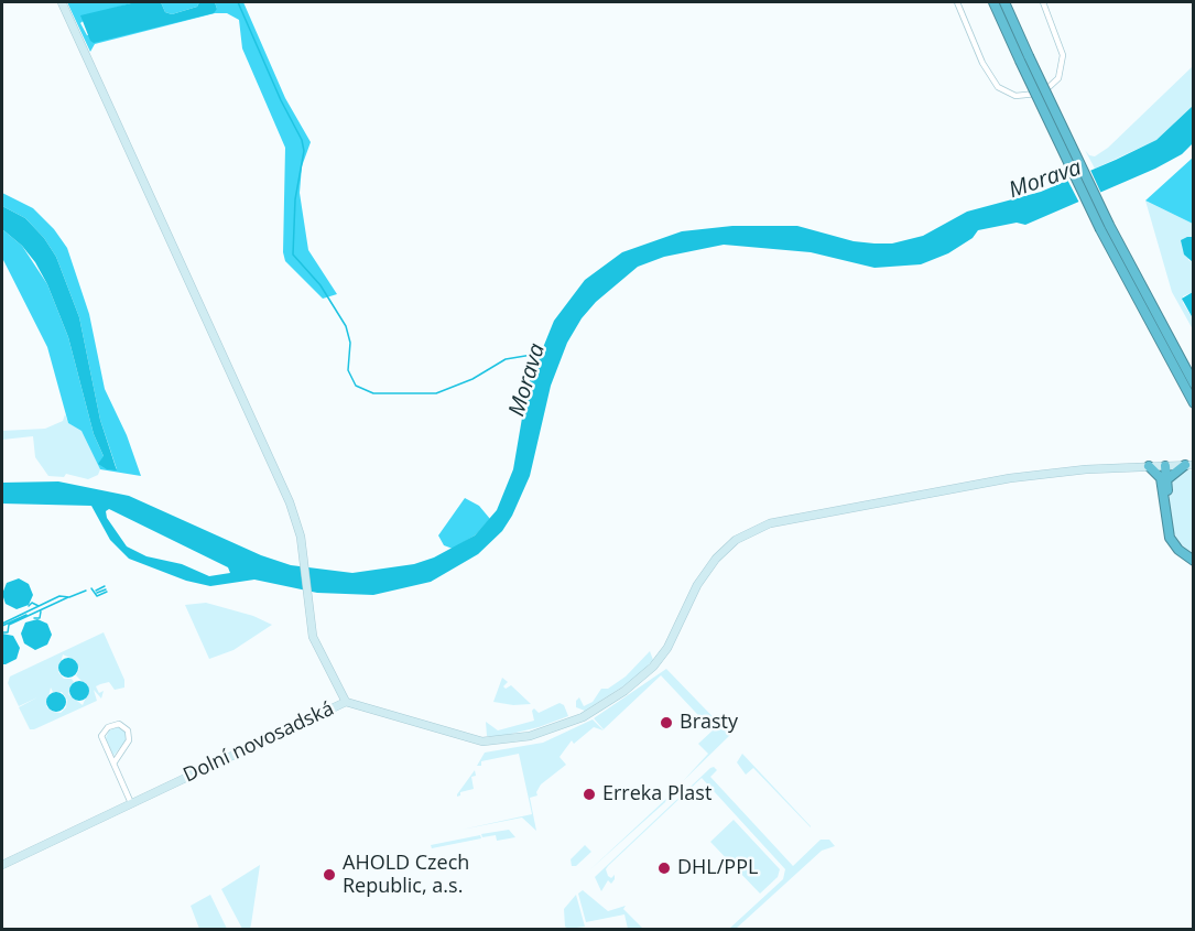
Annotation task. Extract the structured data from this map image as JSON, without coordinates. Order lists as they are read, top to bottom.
{
  "streets": {
    "main road": ["Dolní novosadská"]
  },
  "water": ["Morava"],
  "places": [
    "Brasty",
    "Erreka Plast",
    "DHL/PPL",
    "AHOLD Czech Republic, a.s."
  ]
}
